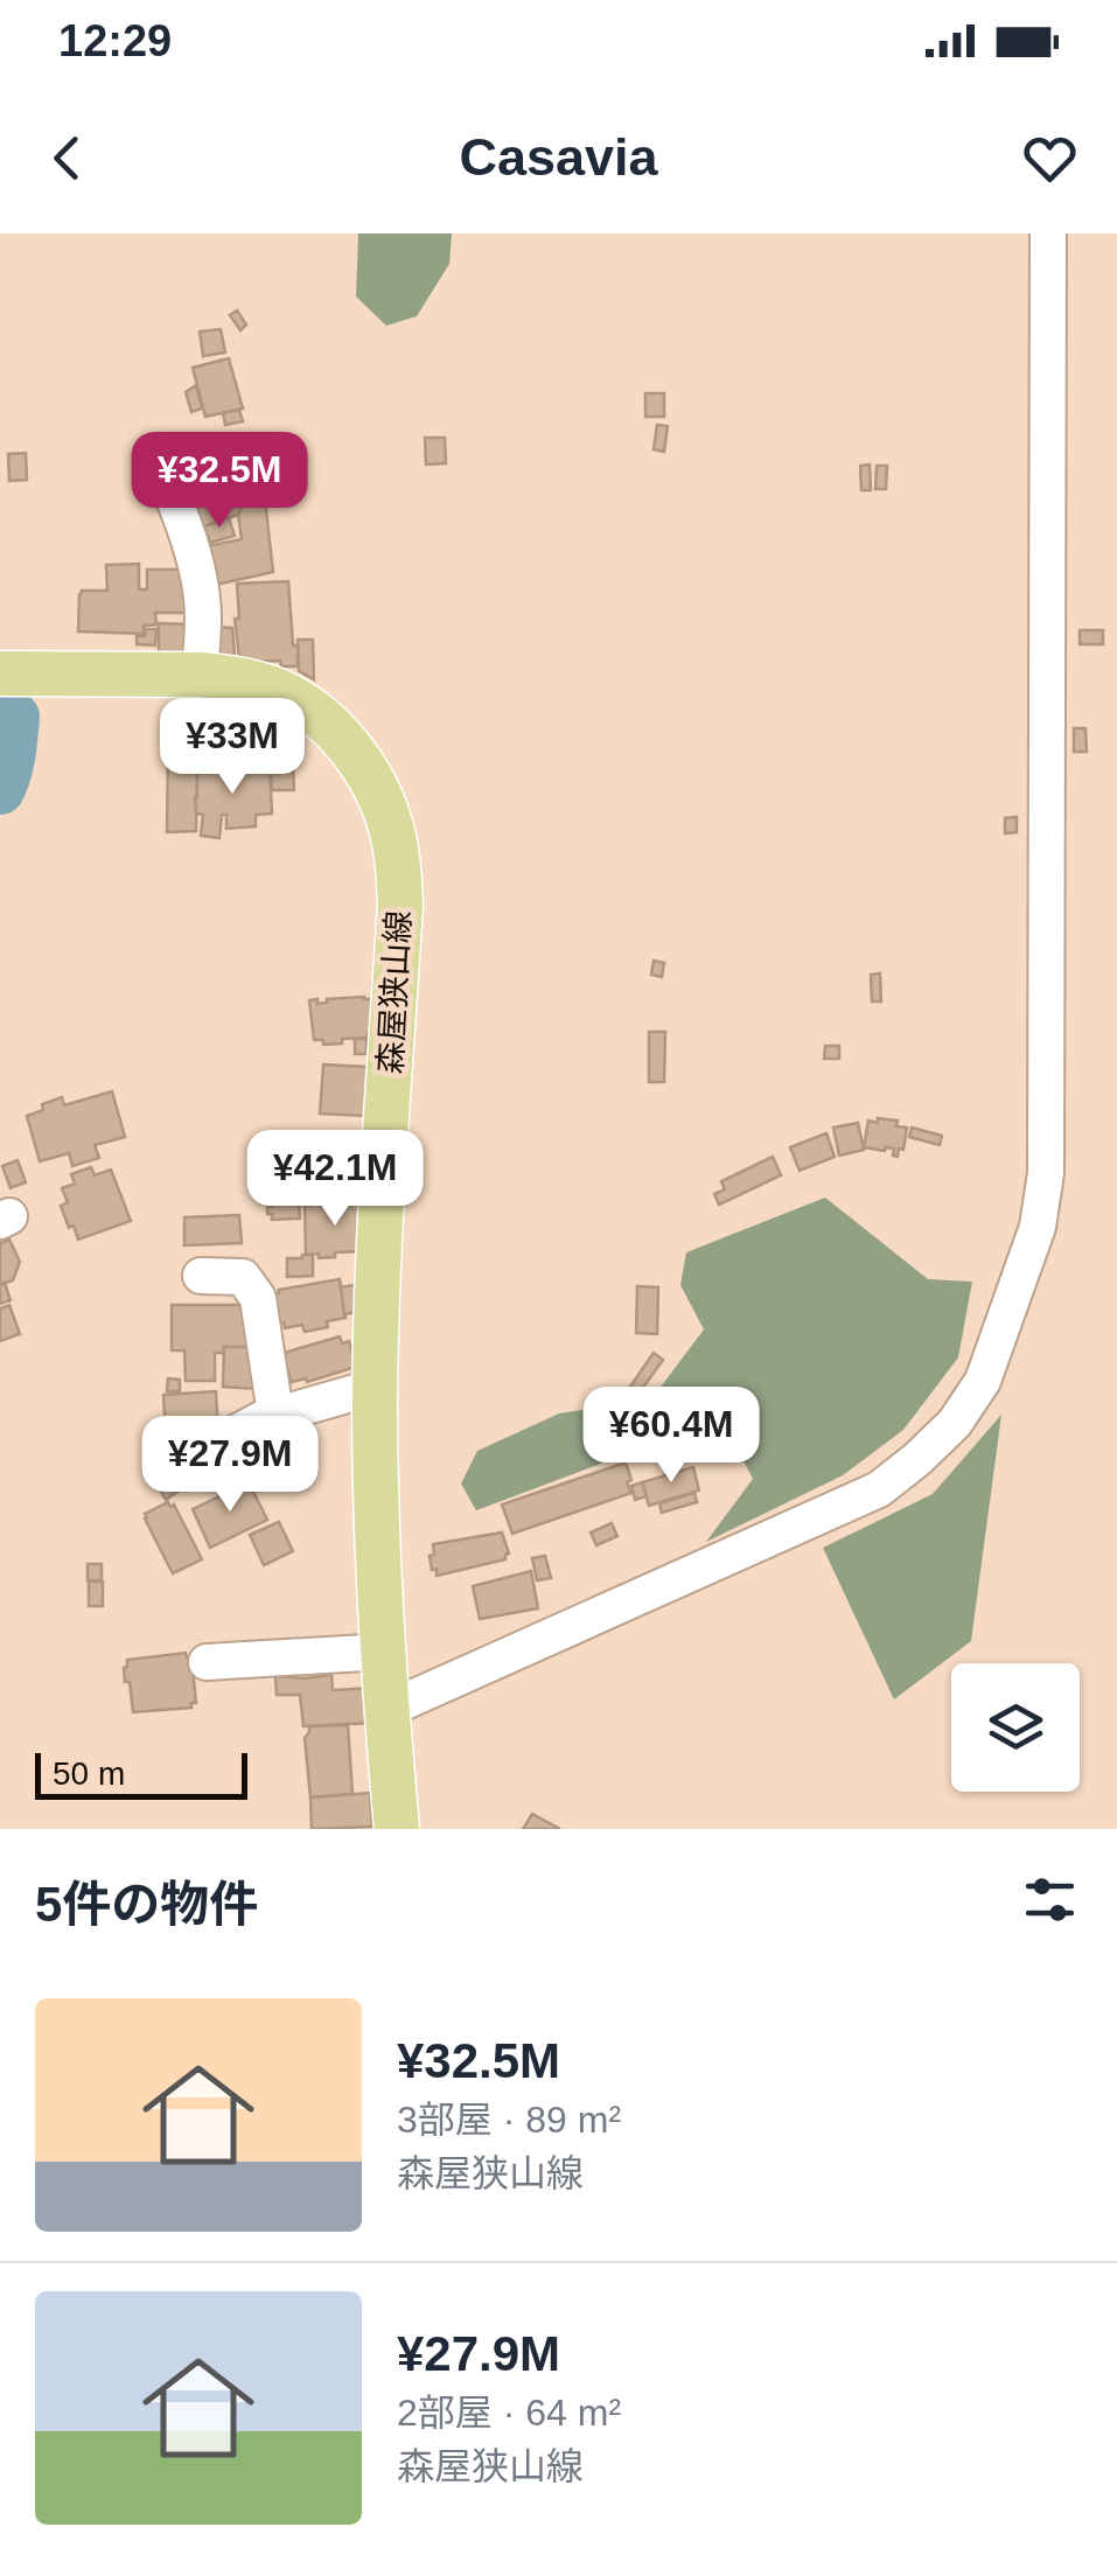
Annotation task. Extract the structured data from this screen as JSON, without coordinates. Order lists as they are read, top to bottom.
{
  "streets": {
    "main road": ["森屋狭山線"]
  },
  "scale_bar": "50 m",
  "page": {
    "status": "12:29",
    "header": "Casavia",
    "price": [
      "¥32.5M",
      "¥33M",
      "¥42.1M",
      "¥60.4M",
      "¥27.9M"
    ],
    "scale": "50 m",
    "heading": "5件の物件",
    "list": [
      {
        "name": "¥32.5M",
        "note": "3部屋 · 89 m² · 森屋狭山線"
      },
      {
        "name": "¥27.9M",
        "note": "2部屋 · 64 m² · 森屋狭山線"
      }
    ]
  }
}
